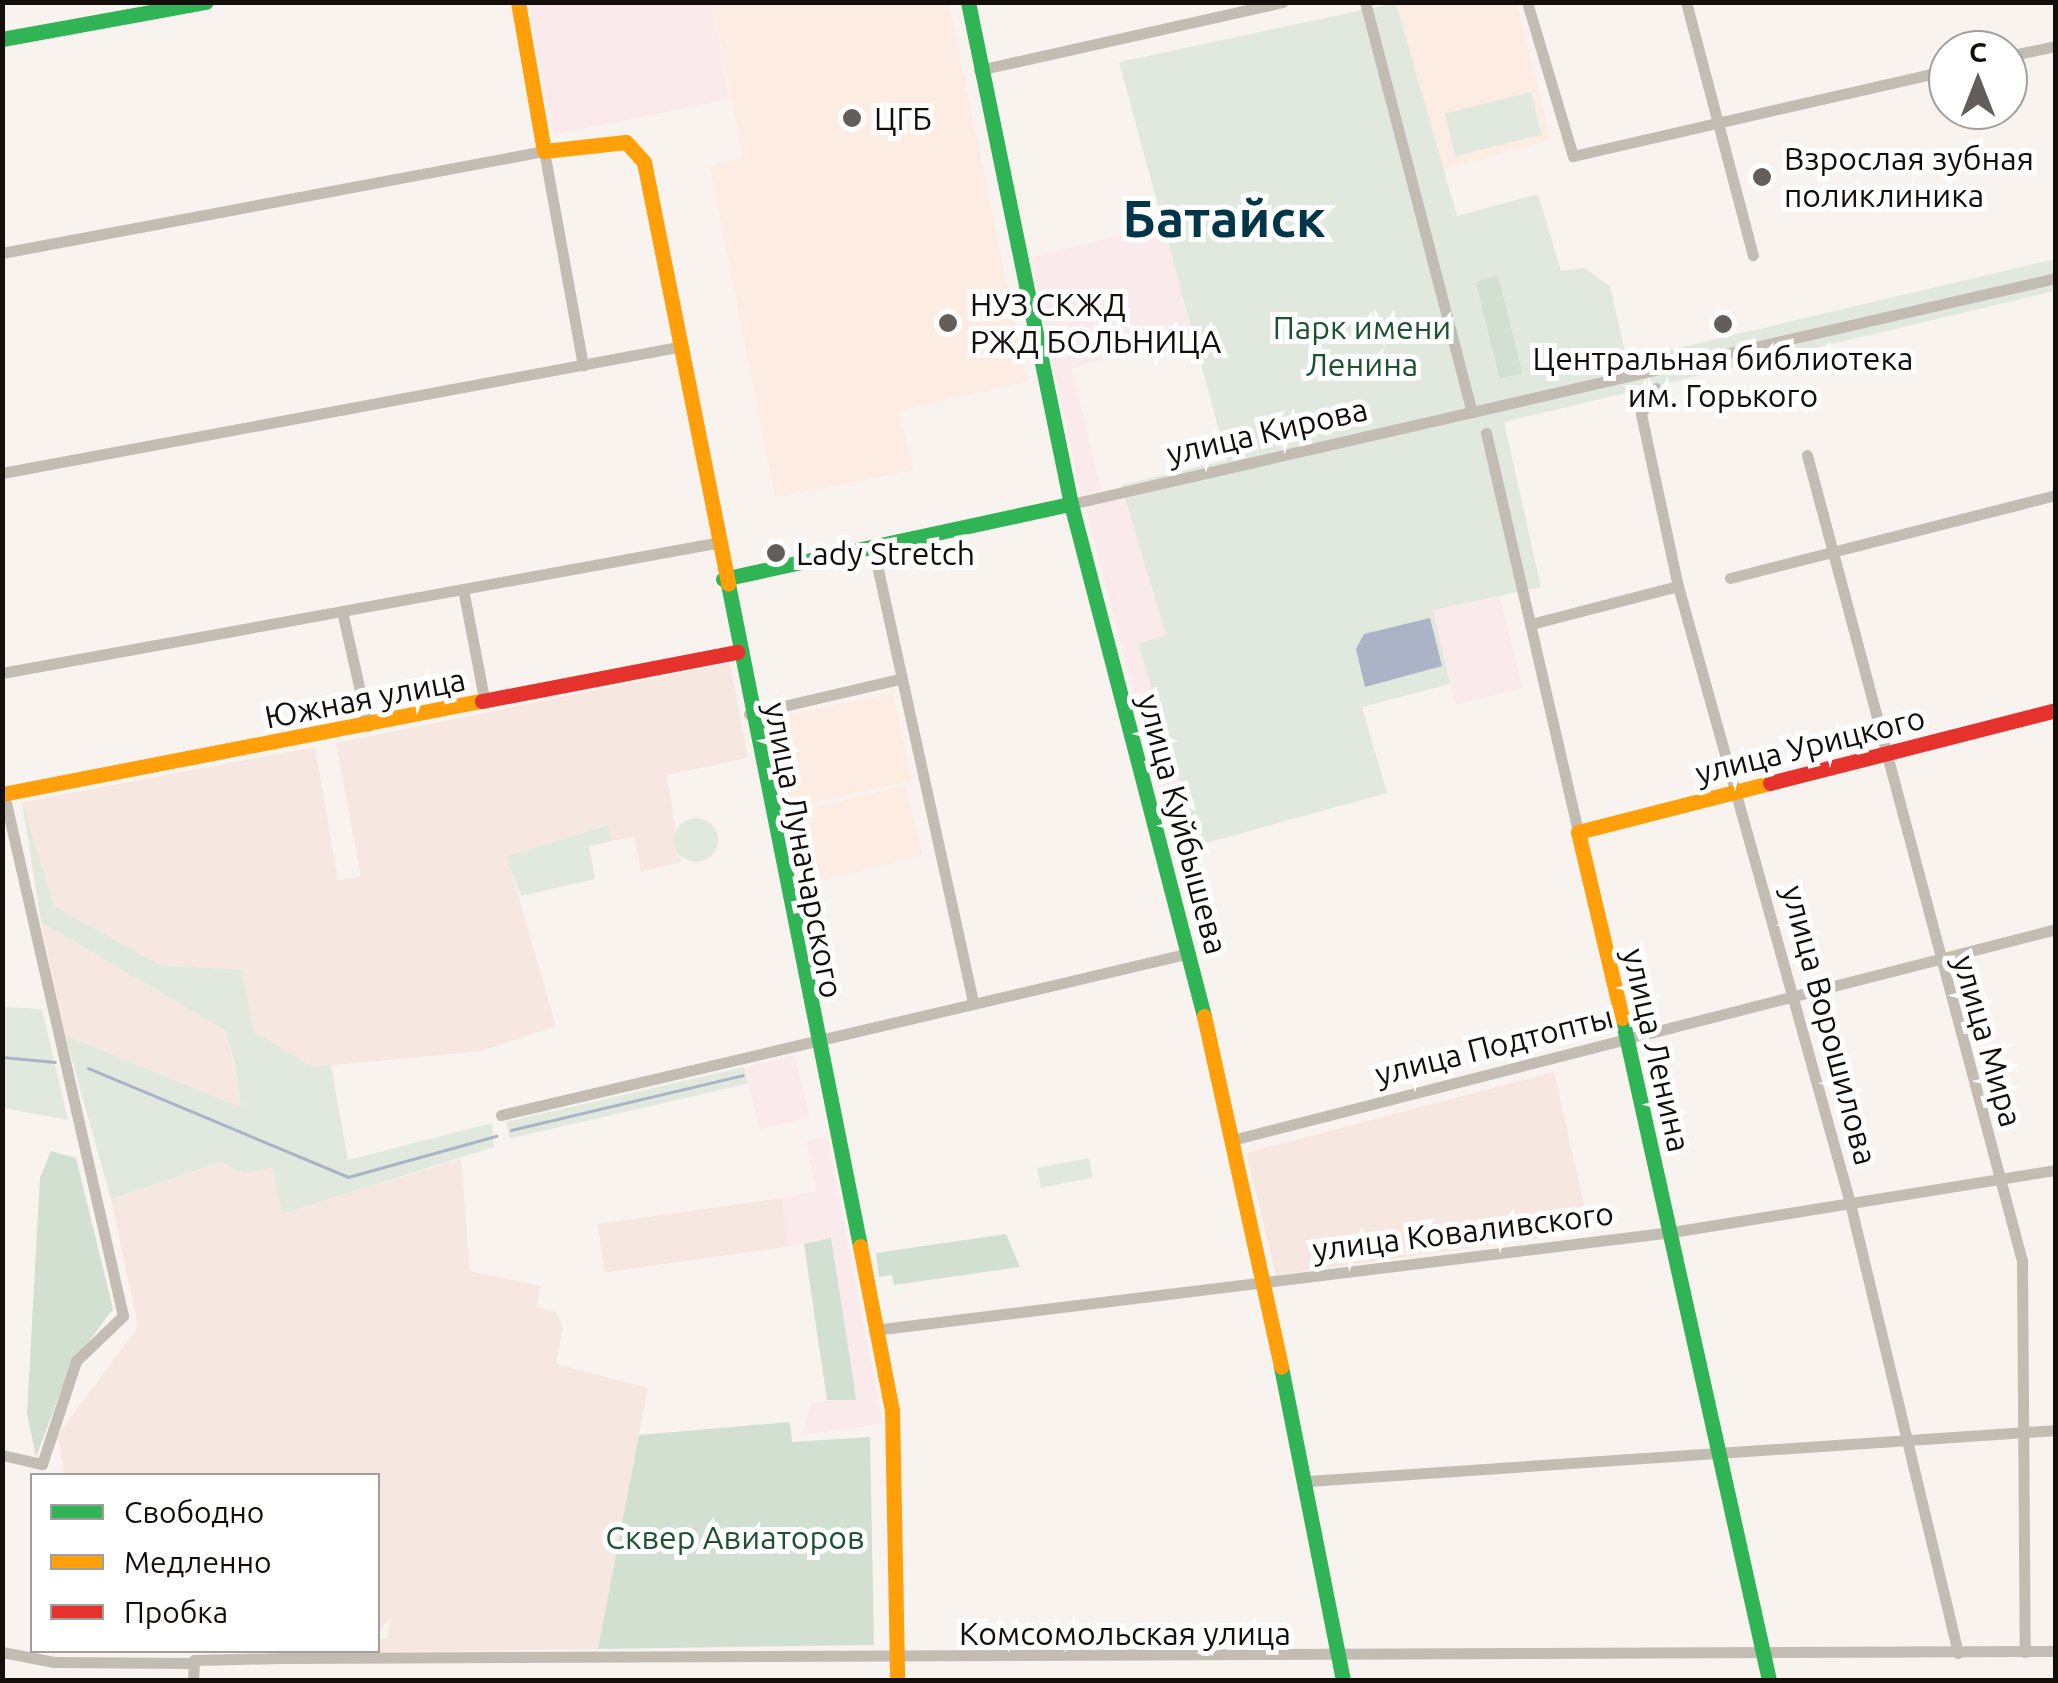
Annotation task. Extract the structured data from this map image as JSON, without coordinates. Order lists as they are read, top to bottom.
{
  "streets": {
    "street": [
      "улица Кирова",
      "Южная улица",
      "улица Урицкого",
      "улица Куйбышева",
      "улица Луначарского",
      "улица Ворошилова",
      "улица Мира",
      "улица Подтопты",
      "улица Ленина",
      "улица Коваливского",
      "Комсомольская улица"
    ]
  },
  "crossings": [
    ["улица Кирова", "улица Куйбышева"],
    ["улица Кирова", "улица Луначарского"],
    ["Южная улица", "улица Луначарского"],
    ["улица Урицкого", "улица Ворошилова"],
    ["улица Урицкого", "улица Мира"],
    ["улица Урицкого", "улица Ленина"],
    ["улица Куйбышева", "улица Подтопты"],
    ["улица Куйбышева", "улица Коваливского"],
    ["улица Куйбышева", "Комсомольская улица"],
    ["улица Луначарского", "улица Коваливского"],
    ["улица Луначарского", "Комсомольская улица"],
    ["улица Ворошилова", "улица Подтопты"],
    ["улица Ворошилова", "улица Коваливского"],
    ["улица Ворошилова", "Комсомольская улица"],
    ["улица Мира", "улица Подтопты"],
    ["улица Мира", "улица Коваливского"],
    ["улица Мира", "Комсомольская улица"],
    ["улица Подтопты", "улица Ленина"],
    ["улица Ленина", "улица Коваливского"],
    ["улица Ленина", "Комсомольская улица"]
  ],
  "districts": ["Батайск"],
  "parks": ["Парк имени Ленина", "Сквер Авиаторов"],
  "places": [
    "ЦГБ",
    "Взрослая зубная поликлиника",
    "НУЗ СКЖД РЖД БОЛЬНИЦА",
    "Центральная библиотека им. Горького",
    "Lady Stretch"
  ],
  "legend": ["Свободно", "Медленно", "Пробка"],
  "north": "top"
}
